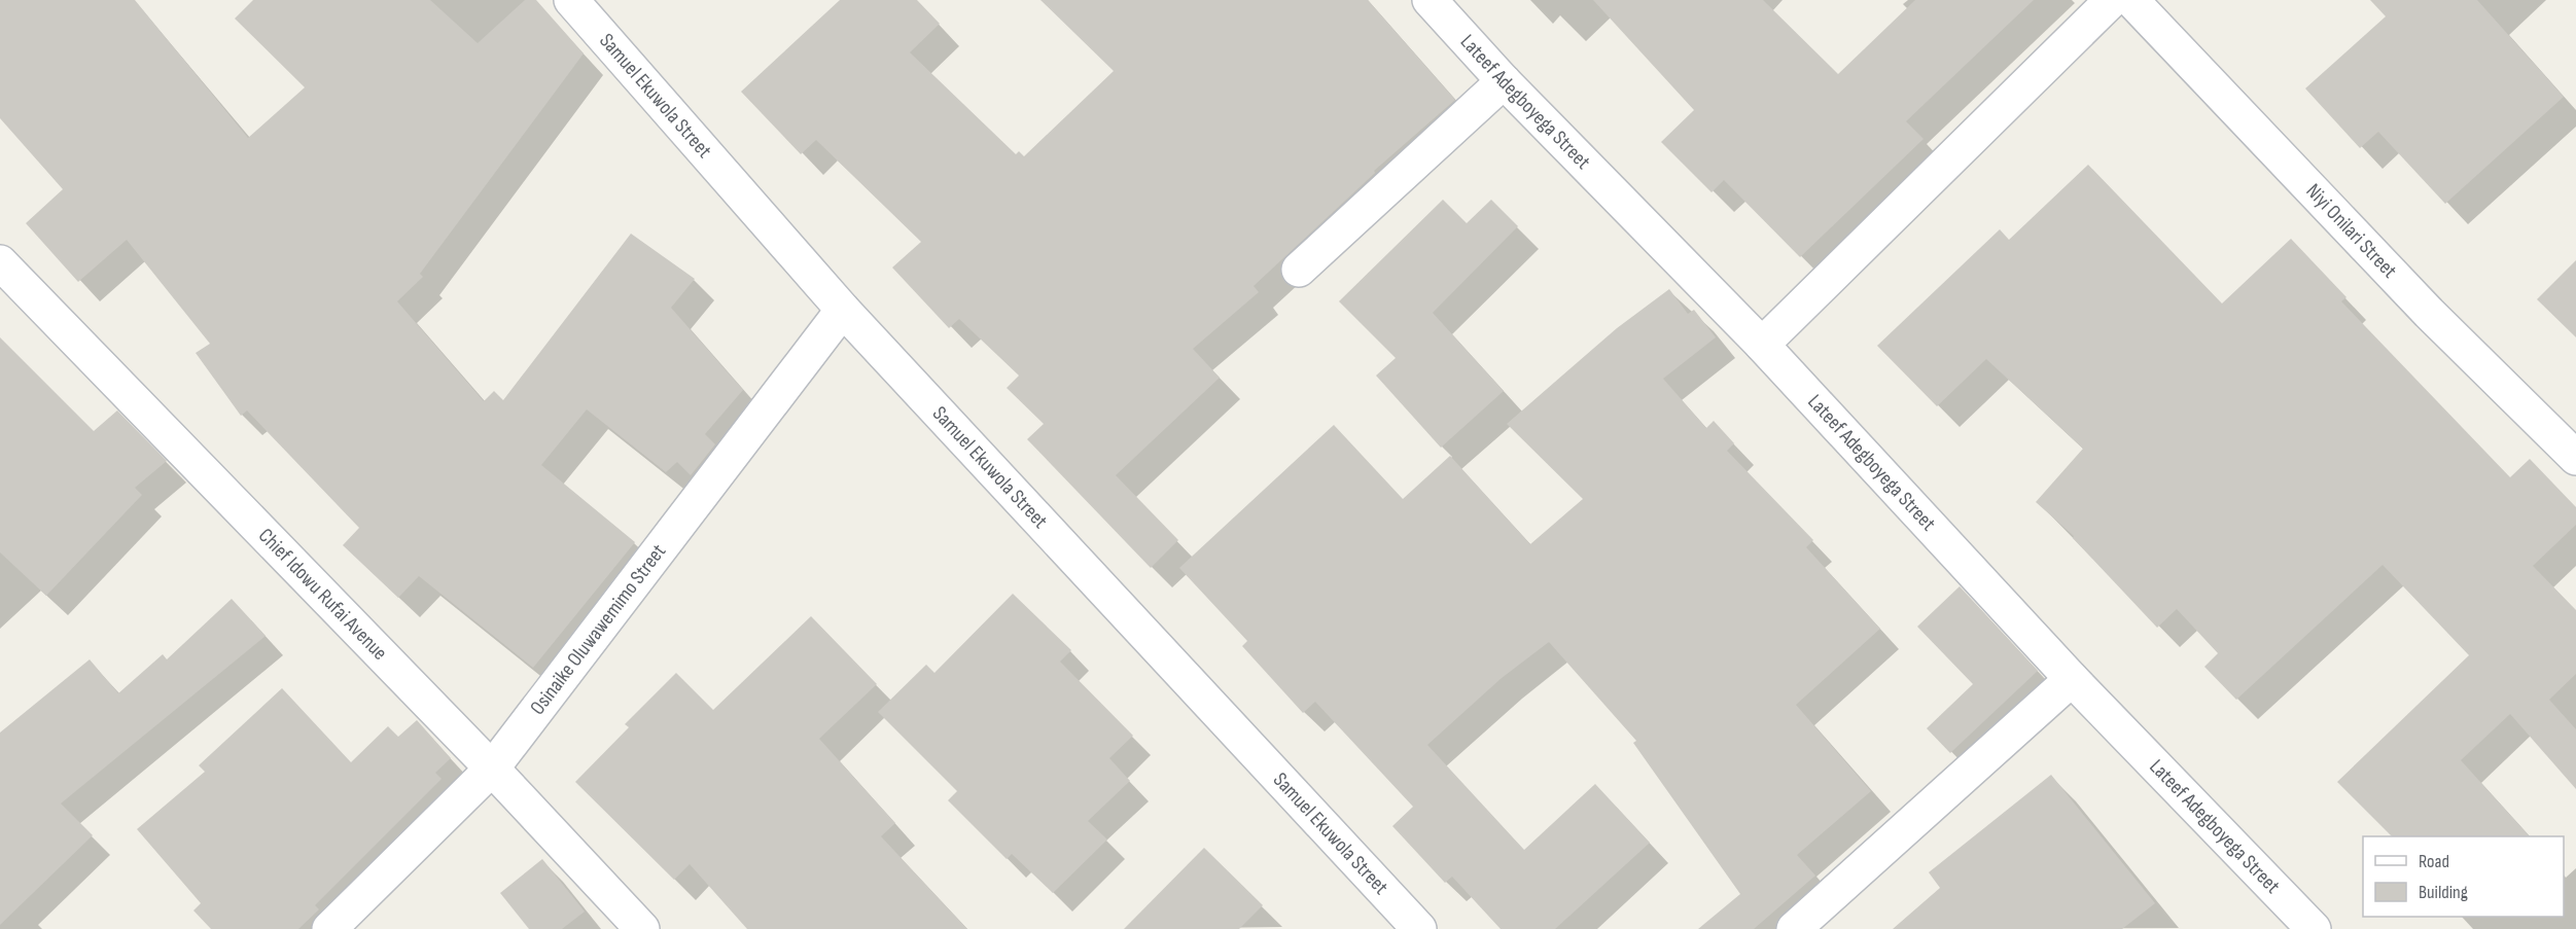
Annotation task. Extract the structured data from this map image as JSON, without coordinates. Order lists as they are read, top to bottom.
{
  "streets": {
    "street": [
      "Samuel Ekuwola Street",
      "Lateef Adegboyega Street",
      "Niyi Onilari Street",
      "Chief Idowu Rufai Avenue",
      "Osinaike Oluwawemimo Street"
    ]
  },
  "crossings": [
    ["Samuel Ekuwola Street", "Osinaike Oluwawemimo Street"],
    ["Chief Idowu Rufai Avenue", "Osinaike Oluwawemimo Street"]
  ],
  "legend": ["Road", "Building"]
}
